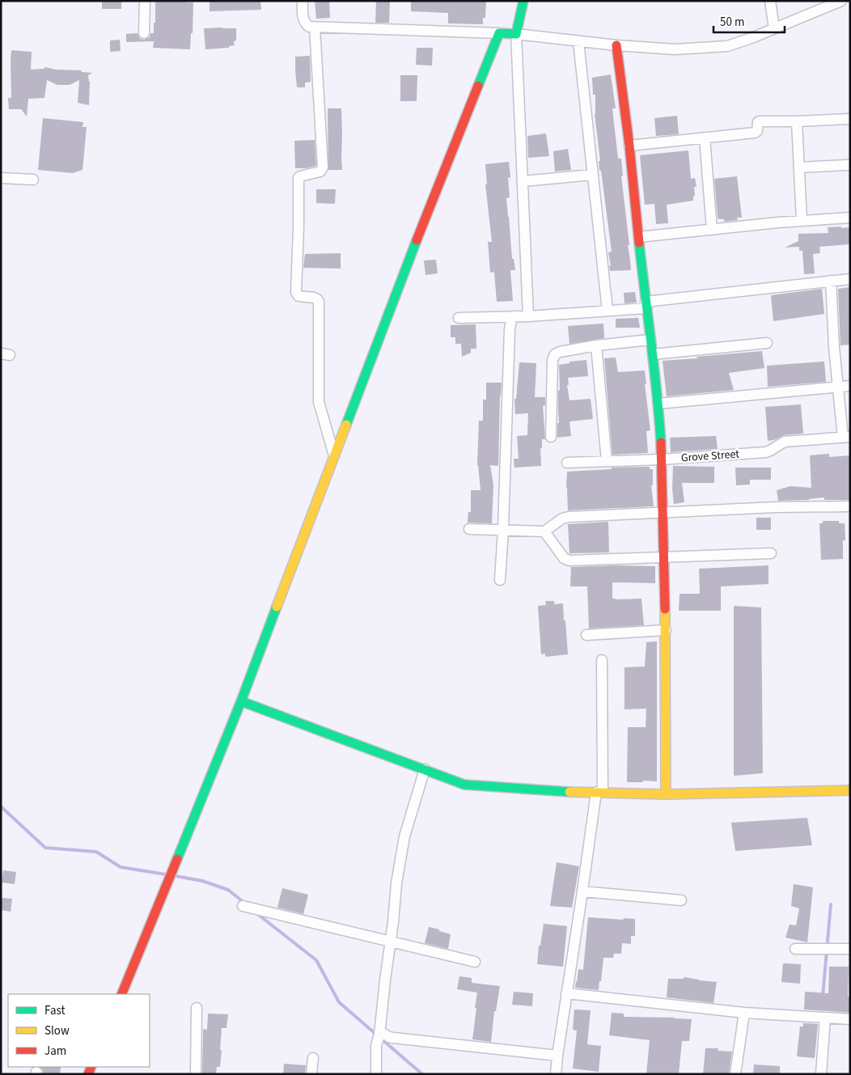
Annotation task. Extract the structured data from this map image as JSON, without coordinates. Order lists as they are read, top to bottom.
{
  "streets": {
    "street": ["Grove Street"]
  },
  "legend": ["Fast", "Slow", "Jam"],
  "scale_bar": "50 m"
}
